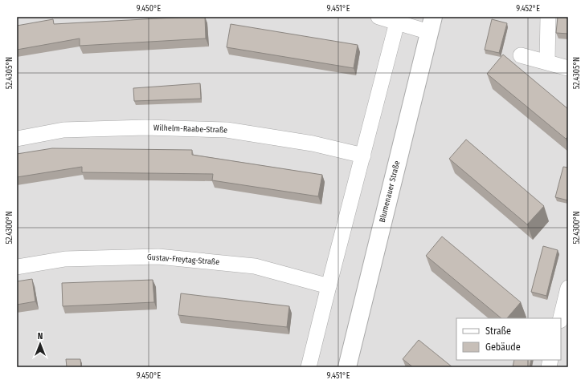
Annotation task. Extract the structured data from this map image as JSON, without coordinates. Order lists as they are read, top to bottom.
{
  "streets": {
    "street": ["Wilhelm-Raabe-Straße", "Blumenauer Straße", "Gustav-Freytag-Straße"]
  },
  "legend": ["Straße", "Gebäude"],
  "north": "top",
  "coordinates": [
    "9.450°E",
    "9.451°E",
    "9.452°E",
    "52.4305°N",
    "52.4300°N"
  ]
}
